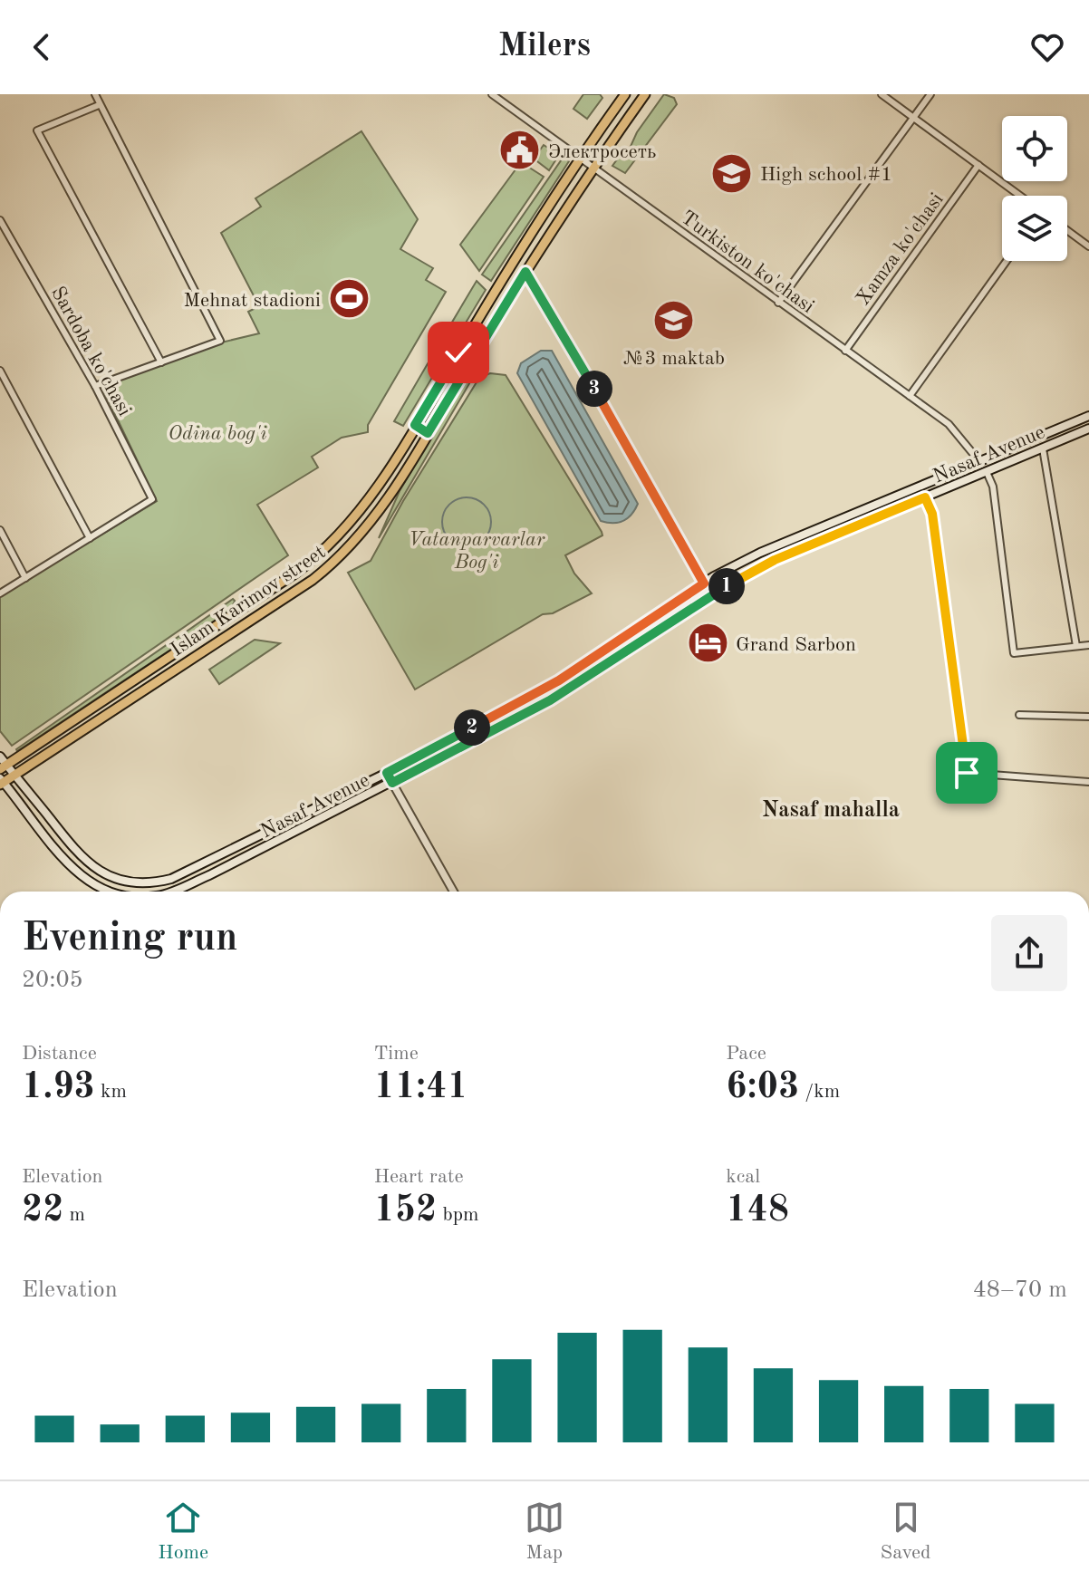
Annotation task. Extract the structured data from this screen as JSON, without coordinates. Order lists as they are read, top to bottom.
{
  "streets": {
    "main road": ["Nasaf Avenue", "Islam Karimov street"],
    "street": ["Xamza ko'chasi", "Turkiston ko'chasi", "Sardoba ko'chasi"]
  },
  "crossings": [
    ["Xamza ko'chasi", "Turkiston ko'chasi"],
    ["Turkiston ko'chasi", "Nasaf Avenue"],
    ["Turkiston ko'chasi", "Islam Karimov street"],
    ["Nasaf Avenue", "Islam Karimov street"]
  ],
  "districts": ["Nasaf mahalla"],
  "parks": ["Odina bog'i", "Vatanparvarlar Bog'i"],
  "places": {
    "public building": ["Электросеть"],
    "school or university": ["High school #1", "№3 maktab"],
    "sports": ["Mehnat stadioni"],
    "hotel": ["Grand Sarbon"]
  },
  "page": {
    "header": "Milers",
    "pins": ["3", "1", "2"],
    "heading": ["Evening run", "20:05"],
    "stats": [
      ["Distance", "1.93 km"],
      ["Time", "11:41"],
      ["Pace", "6:03 /km"],
      ["Elevation", "22 m"],
      ["Heart rate", "152 bpm"],
      ["kcal", "148"]
    ],
    "chart": ["Elevation", "48–70 m"],
    "tabs": ["Home", "Map", "Saved"]
  }
}
